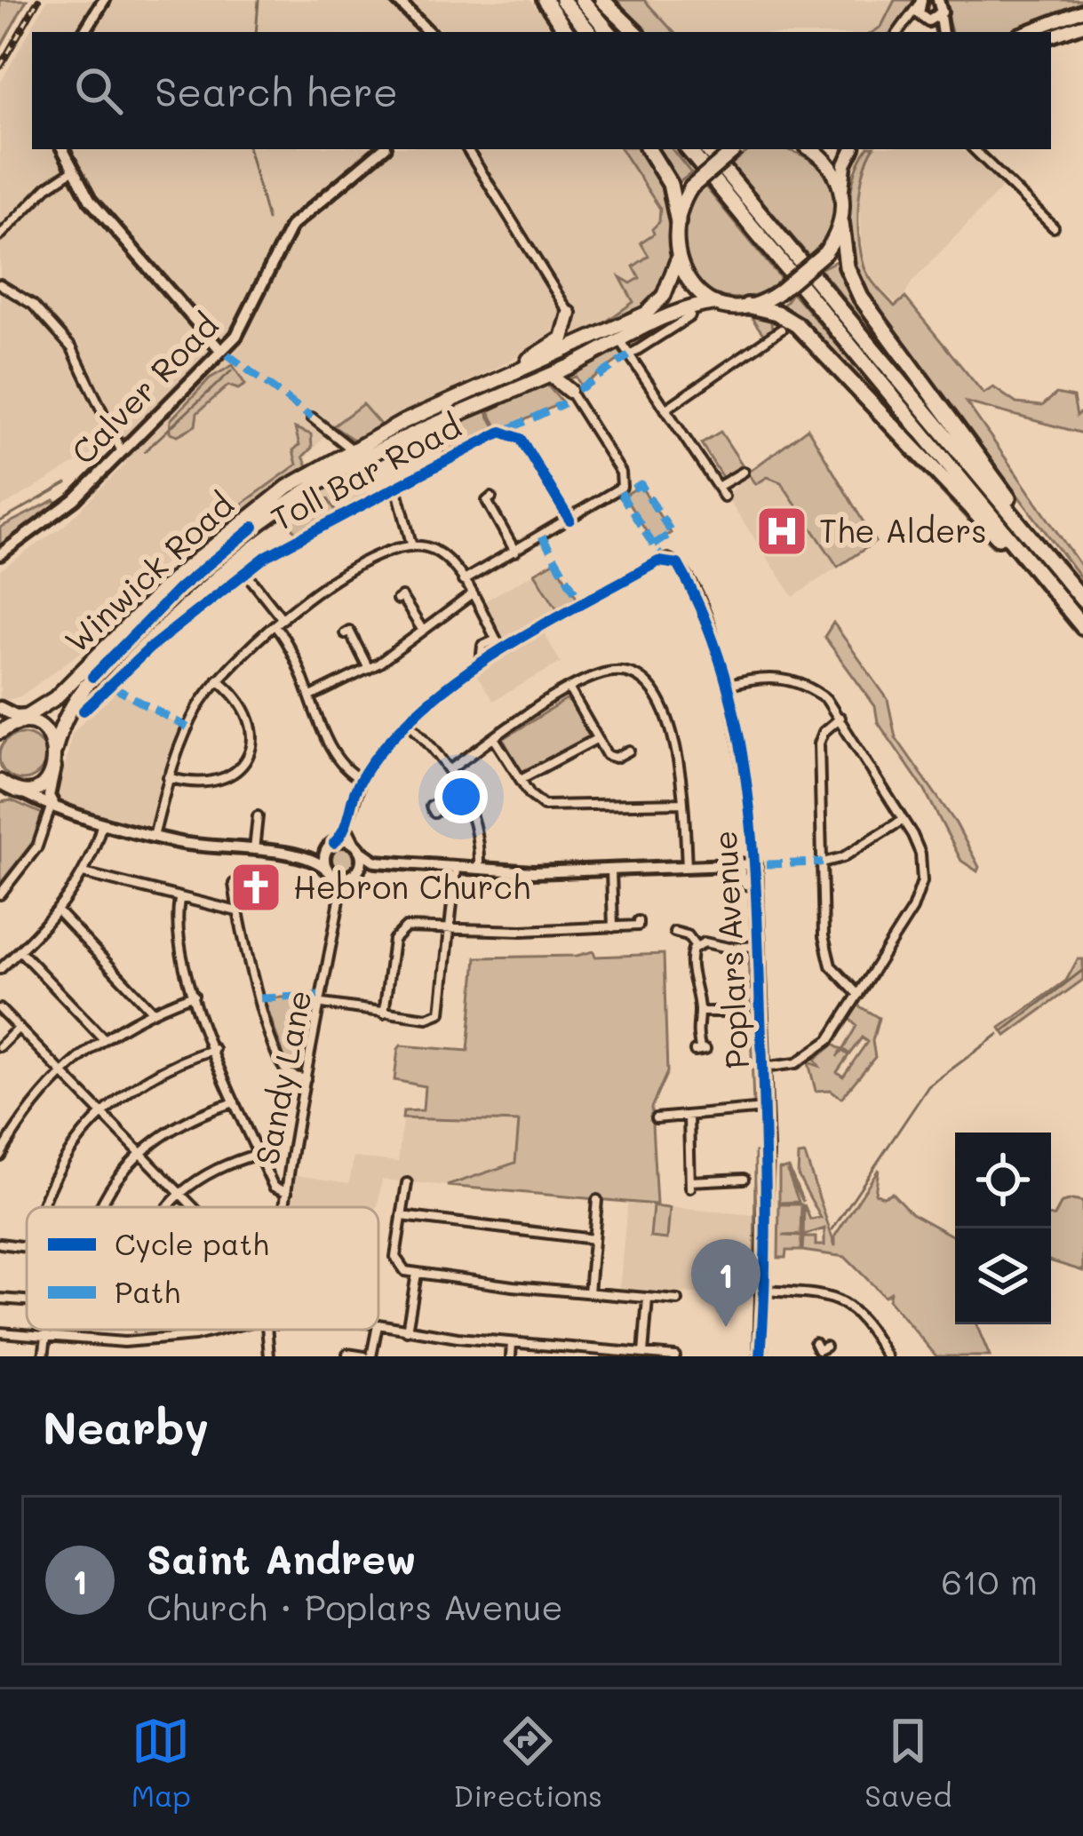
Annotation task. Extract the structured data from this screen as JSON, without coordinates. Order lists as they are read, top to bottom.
{
  "streets": {
    "highway": ["Winwick Road"],
    "street": [
      "Calver Road",
      "Toll Bar Road",
      "Poplars Avenue",
      "Sandy Lane"
    ]
  },
  "places": {
    "hospital": ["The Alders"],
    "church": ["Hebron Church"]
  },
  "legend": ["Cycle path", "Path"],
  "page": {
    "search": "Search here",
    "pins": "1",
    "heading": "Nearby",
    "list": [
      {
        "mark": "1",
        "name": "Saint Andrew",
        "note": "Church · Poplars Avenue",
        "value": "610 m"
      }
    ],
    "nav": ["Map", "Directions", "Saved"]
  }
}
